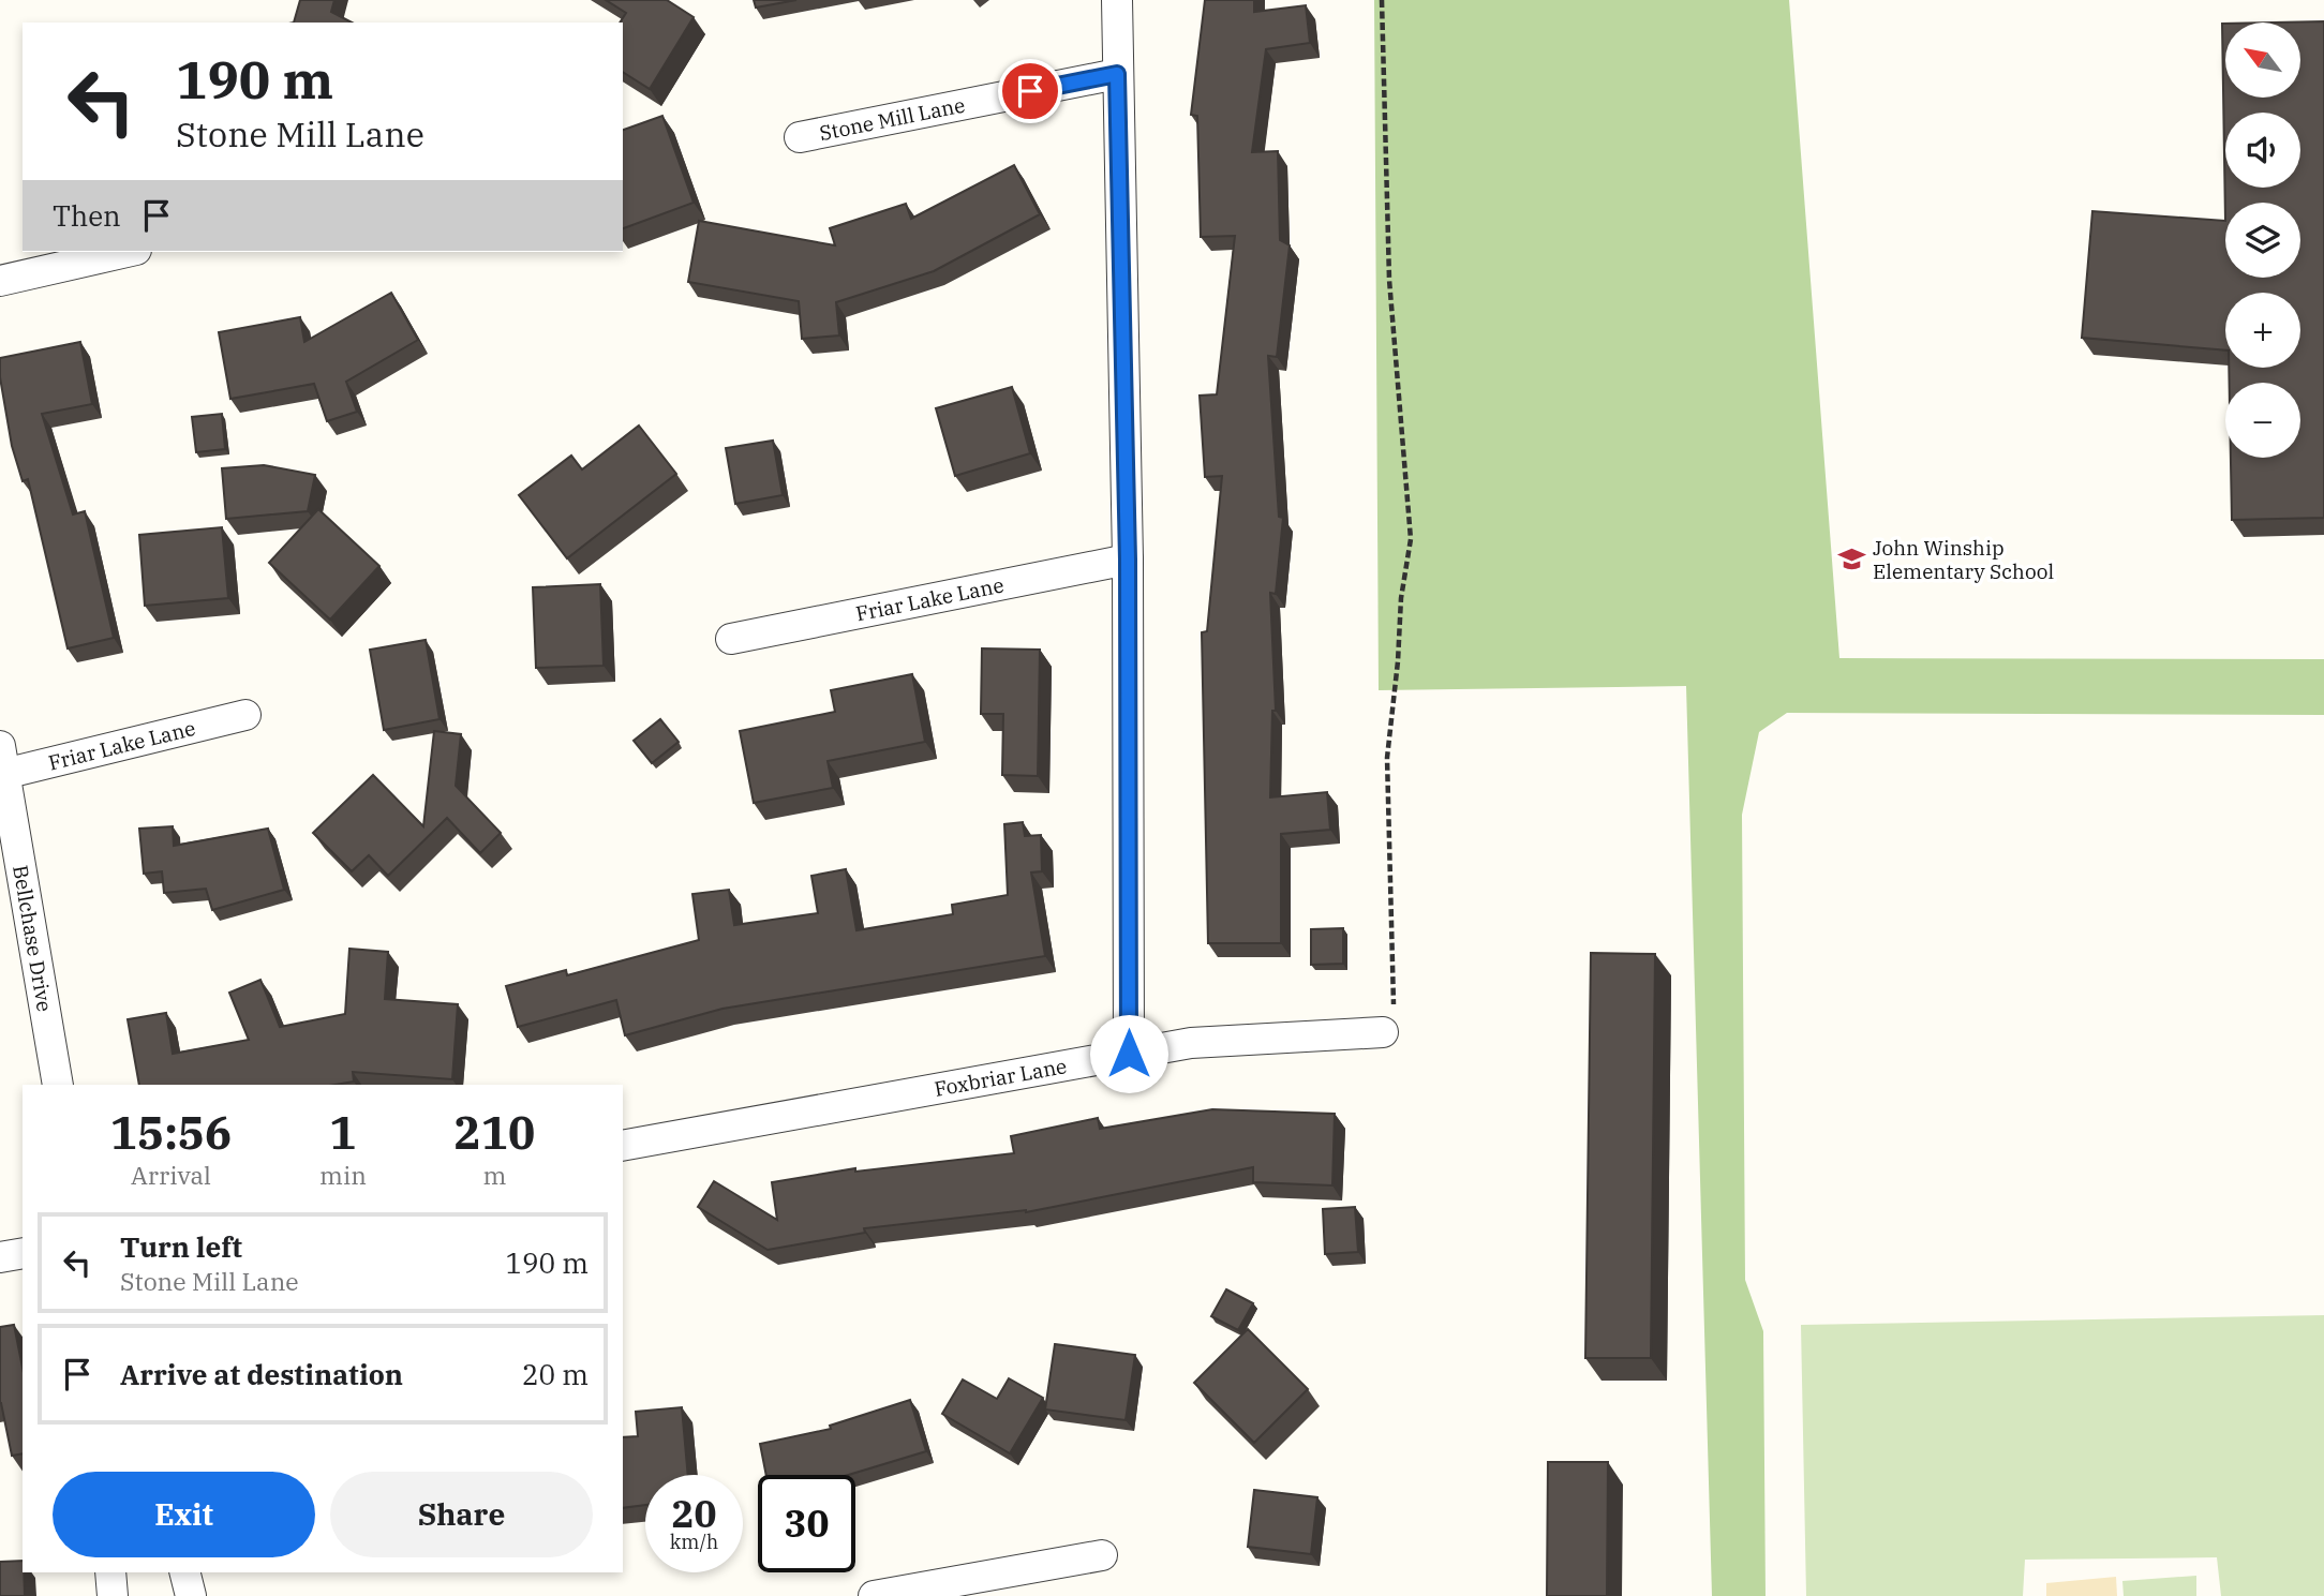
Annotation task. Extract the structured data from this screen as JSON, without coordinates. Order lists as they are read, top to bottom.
{
  "streets": {
    "street": [
      "Stone Mill Lane",
      "Friar Lake Lane",
      "Bellchase Drive",
      "Foxbriar Lane"
    ]
  },
  "crossings": [
    ["Friar Lake Lane", "Bellchase Drive"]
  ],
  "places": {
    "school or university": ["John Winship Elementary School"]
  },
  "north": "top left",
  "page": {
    "map_buttons": ["+", "−"],
    "turn": ["190 m", "Stone Mill Lane"],
    "then": "Then",
    "eta": [
      "15:56",
      "Arrival",
      "1",
      "min",
      "210",
      "m"
    ],
    "list": [
      {
        "name": "Turn left",
        "note": "Stone Mill Lane",
        "value": "190 m"
      },
      {
        "name": "Arrive at destination",
        "value": "20 m"
      }
    ],
    "buttons": ["Exit", "Share"],
    "speed": "20 km/h",
    "limit": "30"
  }
}
